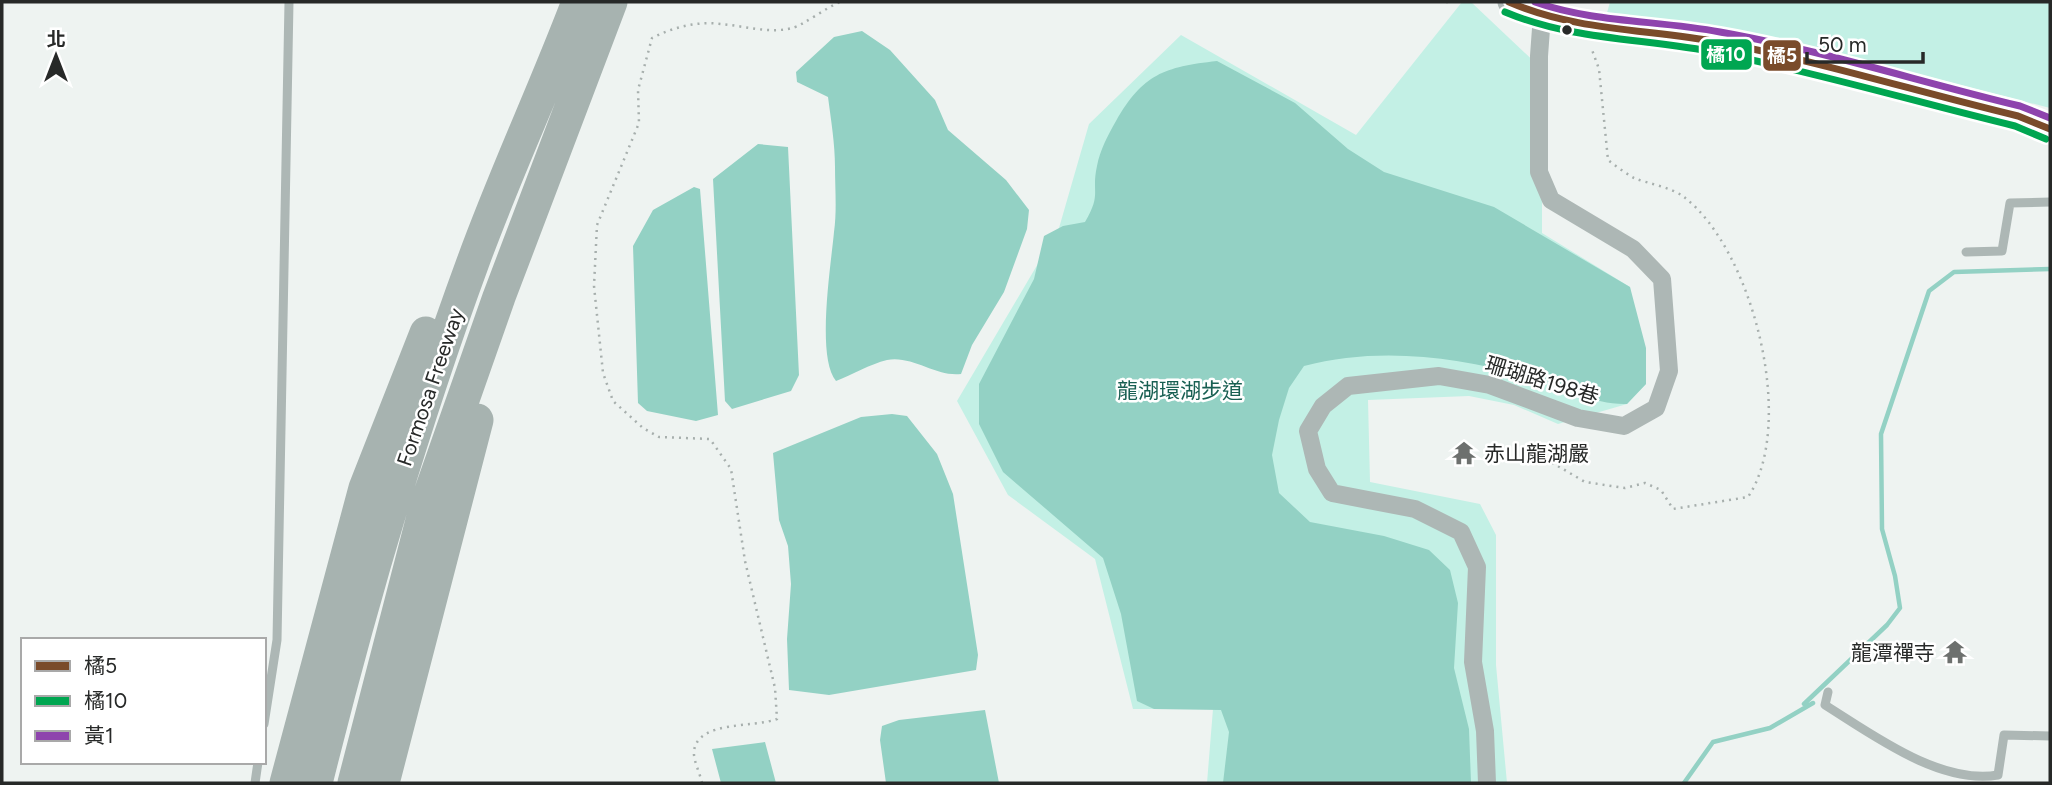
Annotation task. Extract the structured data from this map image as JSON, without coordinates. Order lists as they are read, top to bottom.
{
  "streets": {
    "highway": ["Formosa Freeway"],
    "street": ["珊瑚路198巷"]
  },
  "parks": ["龍湖環湖步道"],
  "places": {
    "temple": ["赤山龍湖嚴", "龍潭禪寺"]
  },
  "lines": ["transit line 橘5", "transit line 黃1", "transit line 橘10"],
  "legend": ["橘5", "橘10", "黃1"],
  "scale_bar": "50 m",
  "north": "top"
}
